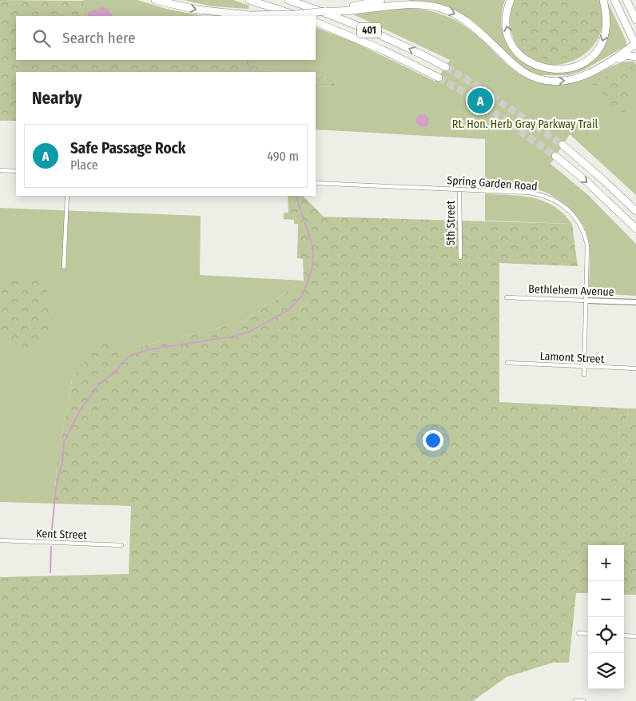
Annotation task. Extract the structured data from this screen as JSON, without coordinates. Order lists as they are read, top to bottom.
{
  "streets": {
    "highway": ["401"],
    "street": [
      "Spring Garden Road",
      "5th Street",
      "Bethlehem Avenue",
      "Lamont Street",
      "Kent Street"
    ]
  },
  "crossings": [
    ["Spring Garden Road", "5th Street"],
    ["Spring Garden Road", "Bethlehem Avenue"],
    ["Spring Garden Road", "Lamont Street"]
  ],
  "parks": ["Rt. Hon. Herb Gray Parkway Trail"],
  "page": {
    "search": "Search here",
    "heading": "Nearby",
    "pins": "A",
    "list": [
      {
        "mark": "A",
        "name": "Safe Passage Rock",
        "note": "Place",
        "value": "490 m"
      }
    ],
    "map_buttons": ["+", "−"]
  }
}
